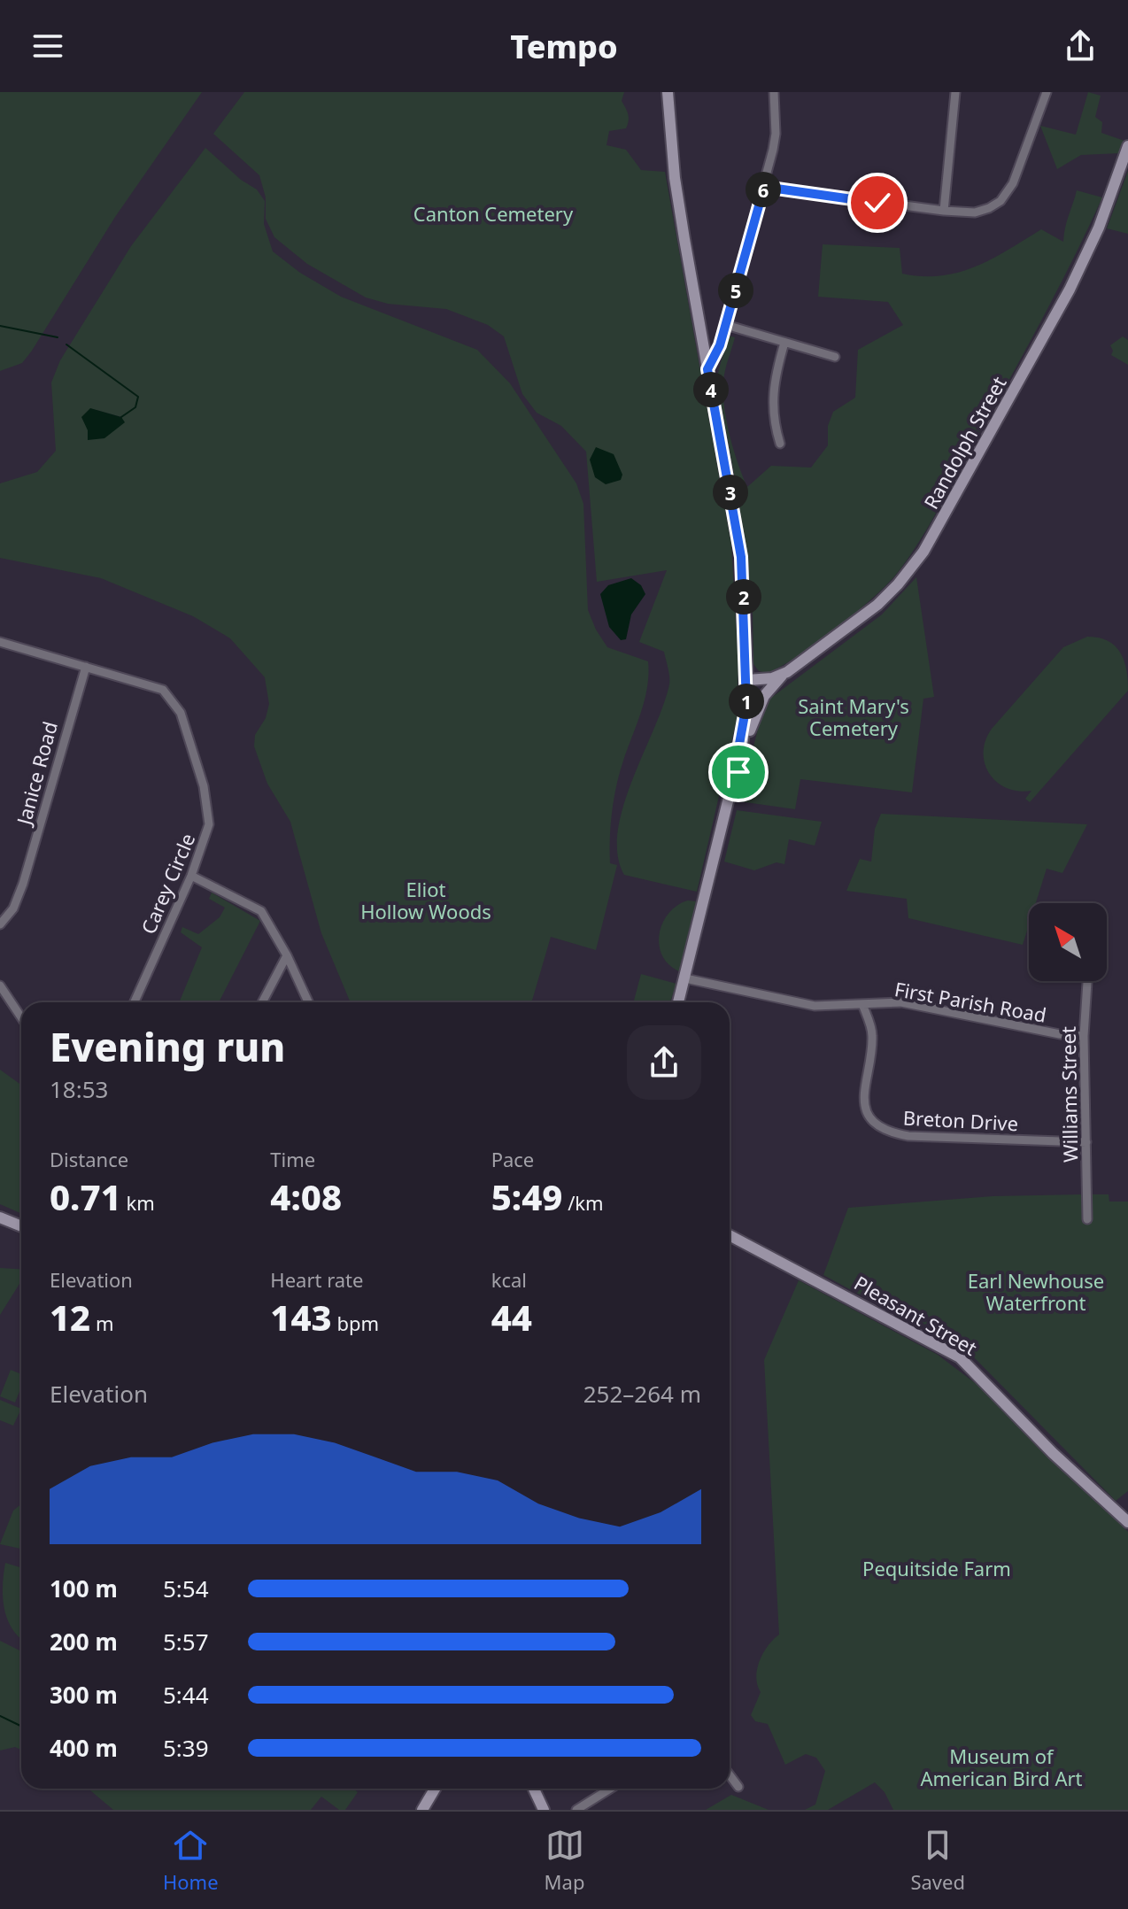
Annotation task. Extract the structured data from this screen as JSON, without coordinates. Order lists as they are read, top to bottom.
{
  "streets": {
    "main road": ["Randolph Street", "Pleasant Street"],
    "street": [
      "Janice Road",
      "Carey Circle",
      "First Parish Road",
      "Williams Street",
      "Breton Drive"
    ]
  },
  "crossings": [
    ["Janice Road", "Carey Circle"],
    ["First Parish Road", "Williams Street"],
    ["First Parish Road", "Breton Drive"],
    ["Williams Street", "Breton Drive"]
  ],
  "parks": [
    "Canton Cemetery",
    "Saint Mary's Cemetery",
    "Eliot Hollow Woods",
    "Earl Newhouse Waterfront",
    "Pequitside Farm",
    "Museum of American Bird Art"
  ],
  "north": "top left",
  "page": {
    "header": "Tempo",
    "pins": [
      "6",
      "5",
      "4",
      "3",
      "2",
      "1"
    ],
    "heading": ["Evening run", "18:53"],
    "stats": [
      ["Distance", "0.71 km"],
      ["Time", "4:08"],
      ["Pace", "5:49 /km"],
      ["Elevation", "12 m"],
      ["Heart rate", "143 bpm"],
      ["kcal", "44"]
    ],
    "chart": ["Elevation", "252–264 m"],
    "list": [
      {
        "name": "100 m",
        "note": "5:54"
      },
      {
        "name": "200 m",
        "note": "5:57"
      },
      {
        "name": "300 m",
        "note": "5:44"
      },
      {
        "name": "400 m",
        "note": "5:39"
      }
    ],
    "tabs": ["Home", "Map", "Saved"]
  }
}
